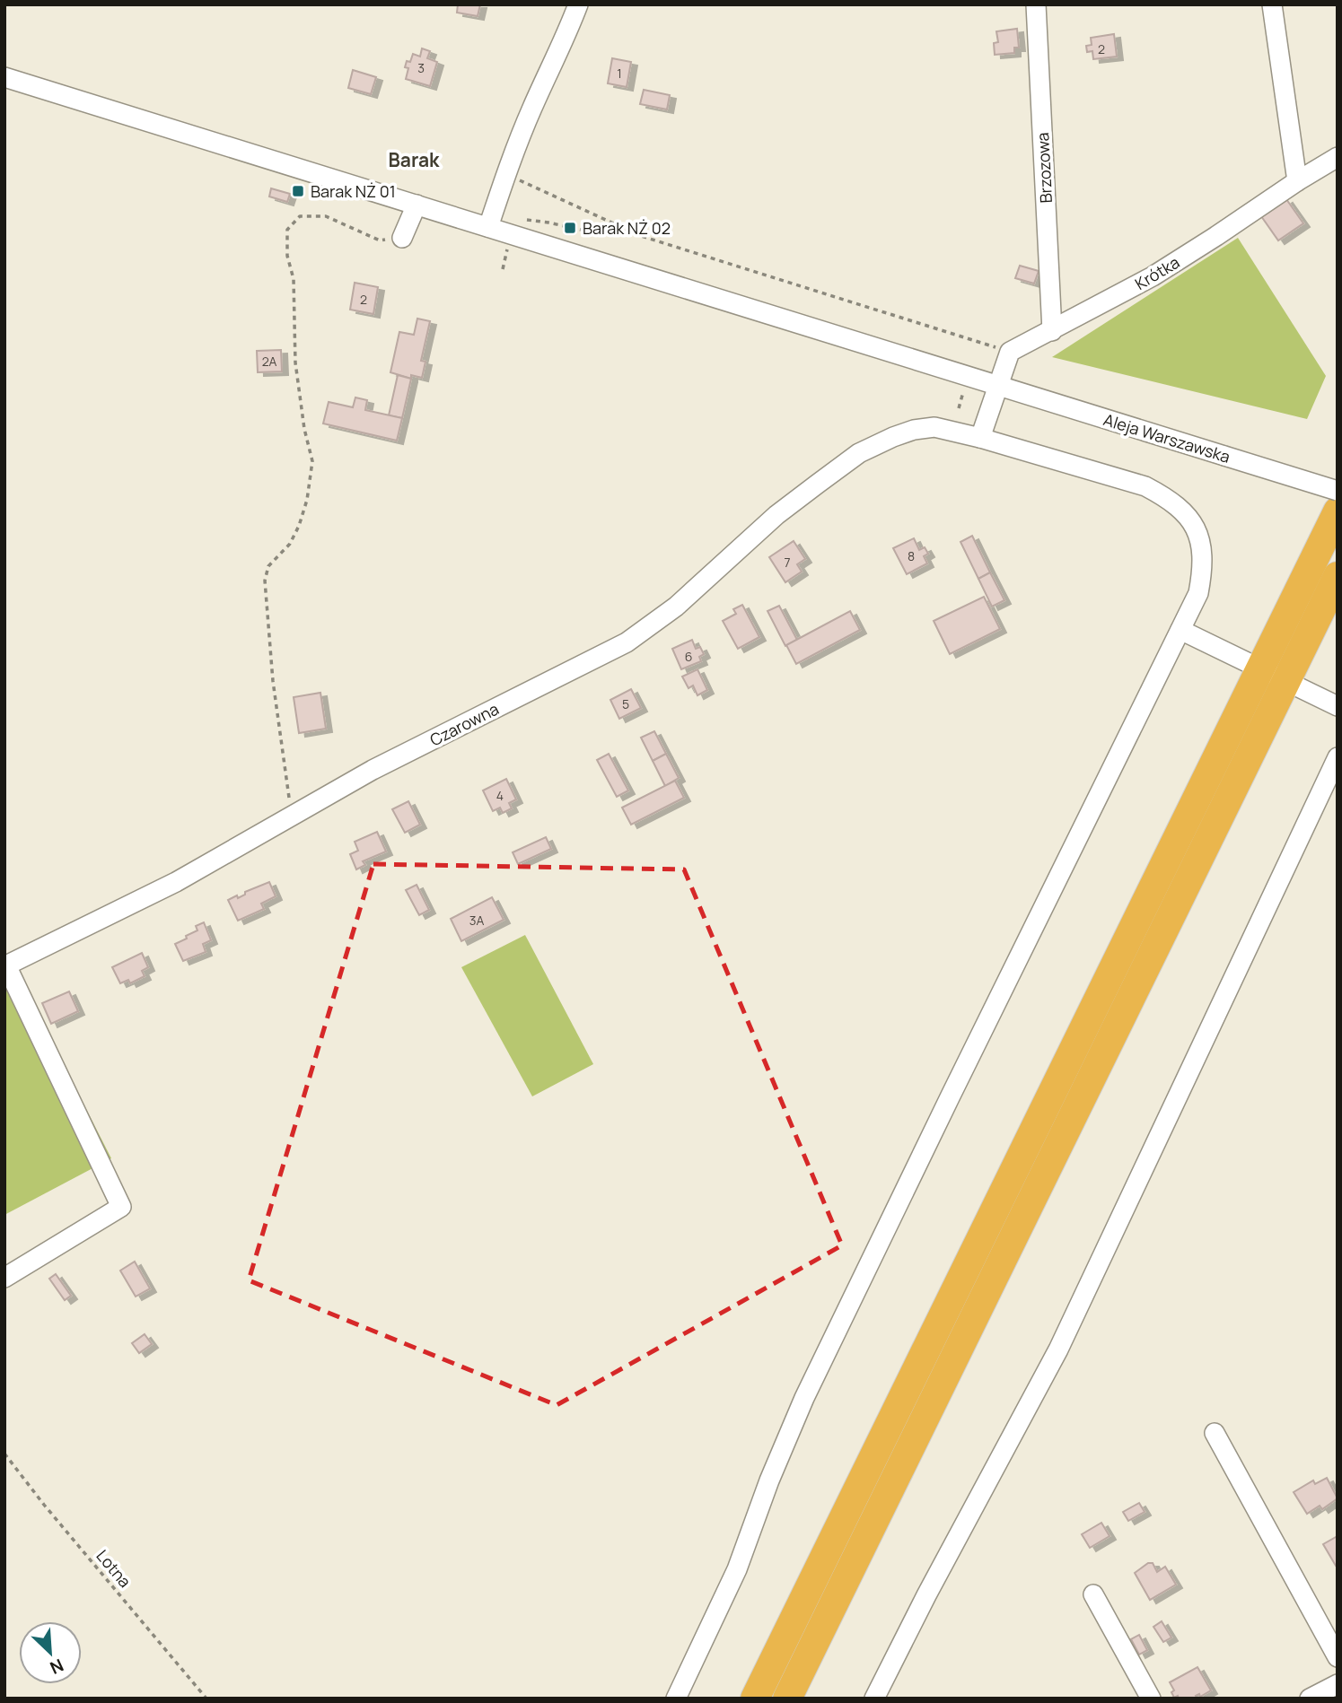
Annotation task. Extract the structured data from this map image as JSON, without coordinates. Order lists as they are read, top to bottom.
{
  "streets": {
    "street": [
      "Brzozowa",
      "Krótka",
      "Aleja Warszawska",
      "Czarowna"
    ],
    "path": ["Lotna"]
  },
  "crossings": [
    ["Brzozowa", "Krótka"]
  ],
  "districts": ["Barak"],
  "places": {
    "transit": ["Barak NŻ 01", "Barak NŻ 02"]
  },
  "house_numbers": [
    "2",
    "3",
    "1",
    "2",
    "2A",
    "8",
    "7",
    "6",
    "5",
    "4",
    "3A"
  ],
  "north": "bottom right"
}
